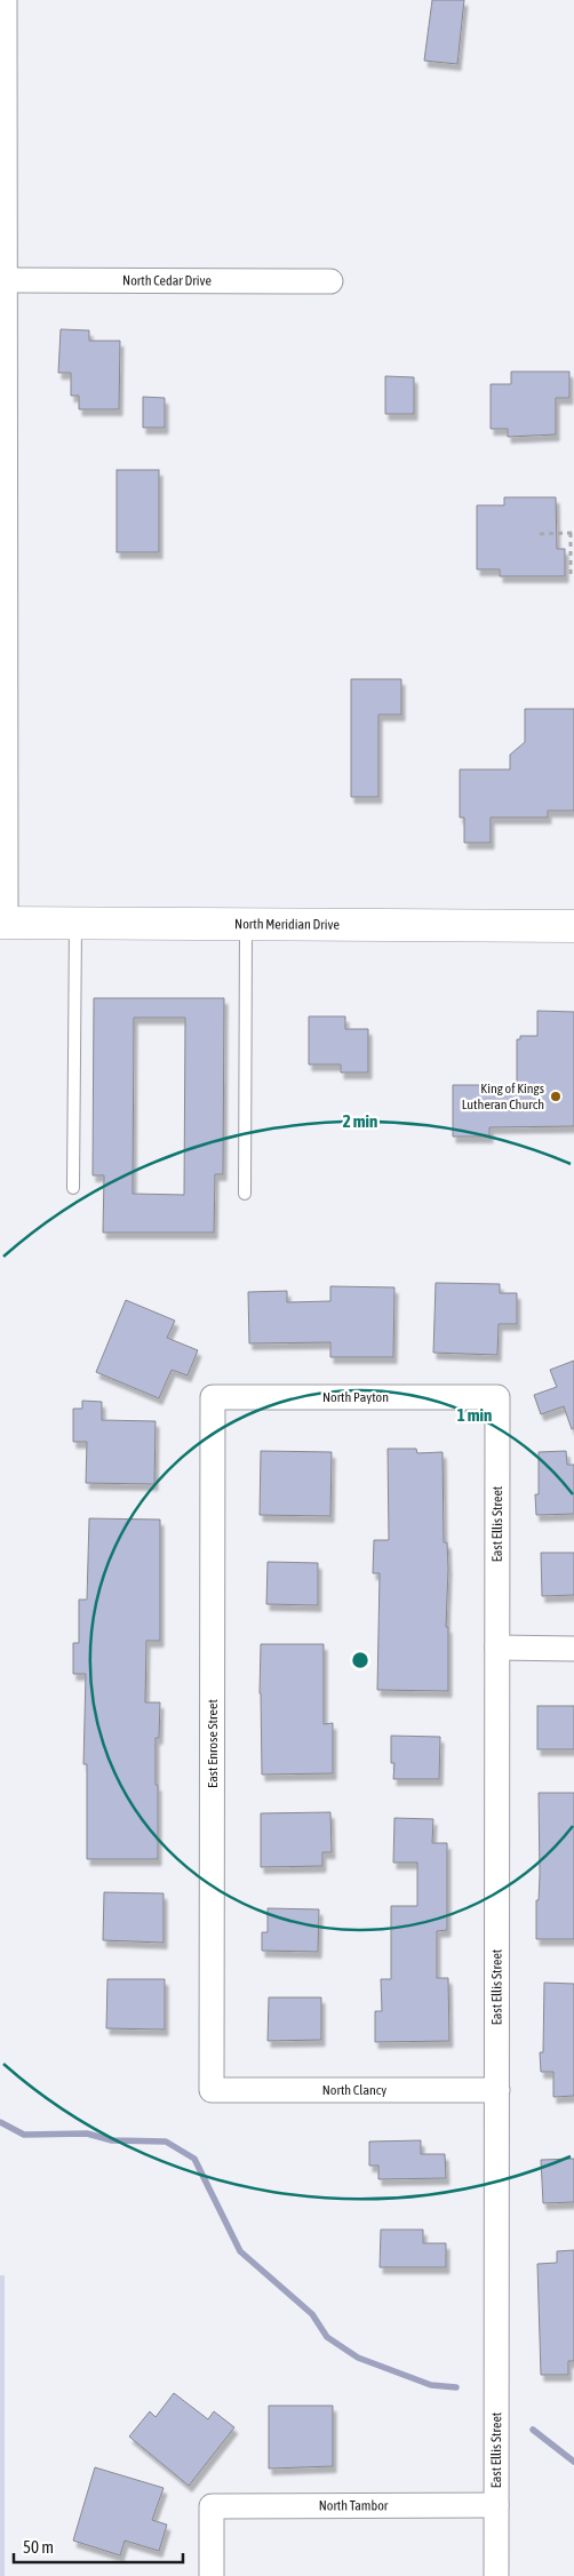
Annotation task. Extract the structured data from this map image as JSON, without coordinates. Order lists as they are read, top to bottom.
{
  "streets": {
    "street": [
      "North Cedar Drive",
      "North Meridian Drive",
      "North Payton",
      "East Ellis Street",
      "East Enrose Street",
      "North Clancy",
      "North Tambor"
    ]
  },
  "crossings": [
    ["North Payton", "East Ellis Street"],
    ["North Payton", "East Enrose Street"],
    ["East Ellis Street", "North Clancy"],
    ["East Ellis Street", "North Tambor"],
    ["East Enrose Street", "North Clancy"]
  ],
  "places": ["King of Kings Lutheran Church"],
  "scale_bar": "50 m",
  "rings": ["2 min", "1 min"]
}
